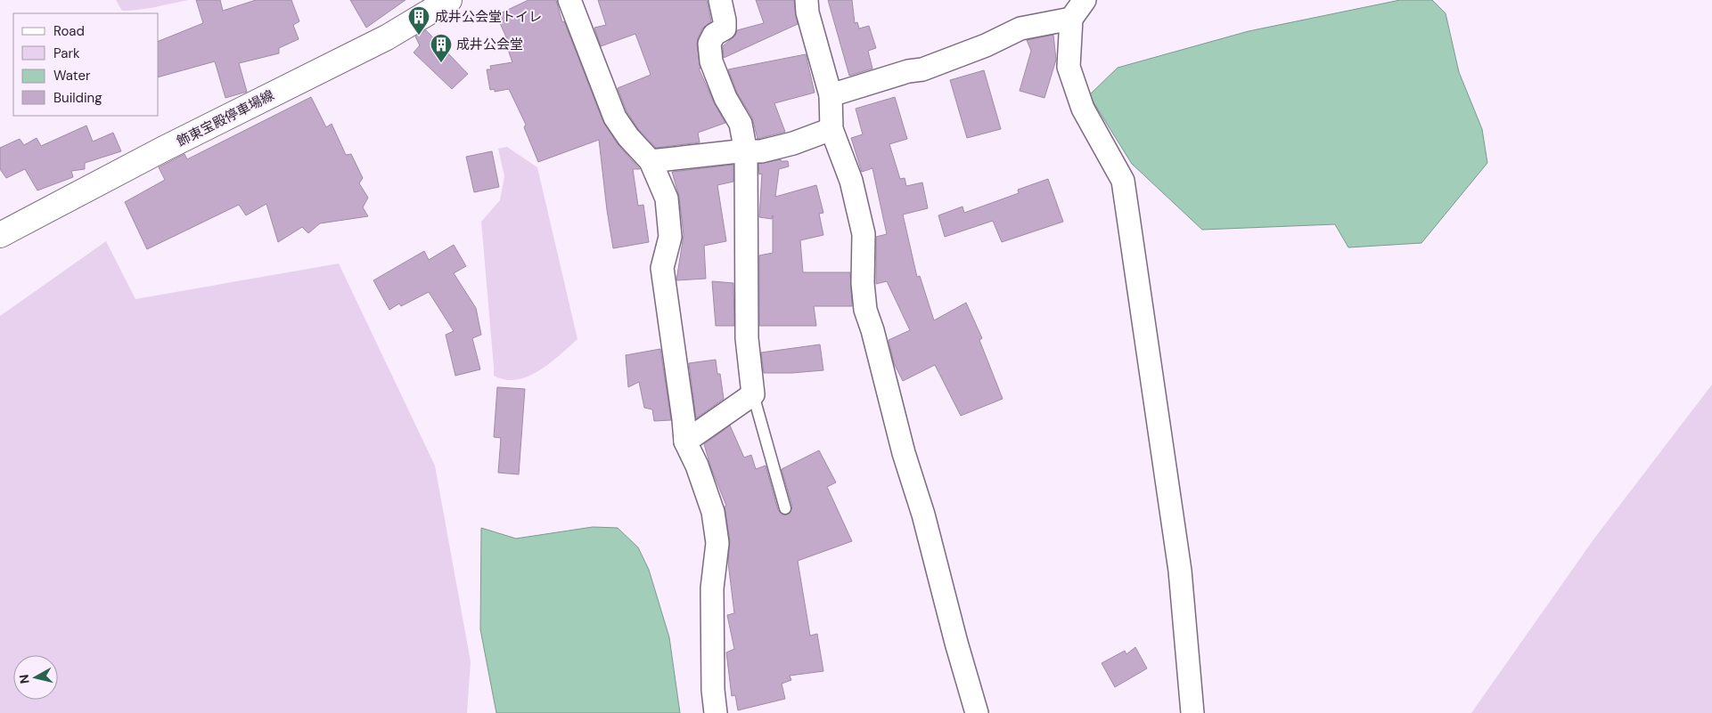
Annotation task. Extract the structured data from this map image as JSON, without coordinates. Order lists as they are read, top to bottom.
{
  "streets": {
    "main road": ["飾東宝殿停車場線"]
  },
  "places": {
    "building": ["成井公会堂トイレ", "成井公会堂"]
  },
  "legend": [
    "Road",
    "Park",
    "Water",
    "Building"
  ],
  "north": "left"
}
